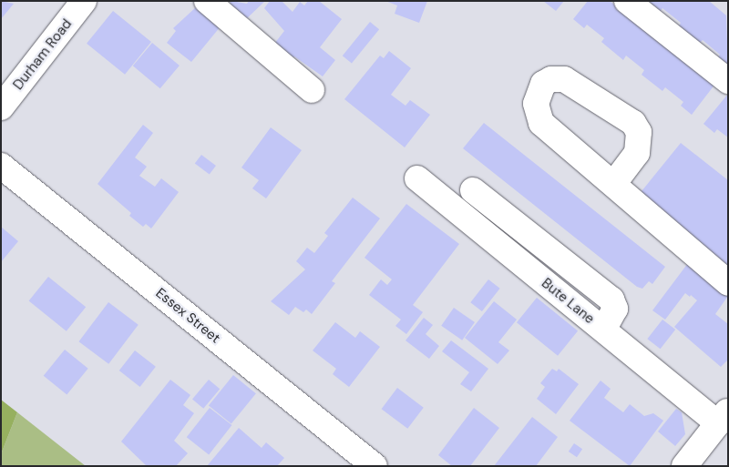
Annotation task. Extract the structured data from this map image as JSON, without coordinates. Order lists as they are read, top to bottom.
{
  "streets": {
    "street": ["Durham Road", "Bute Lane", "Essex Street"]
  }
}
